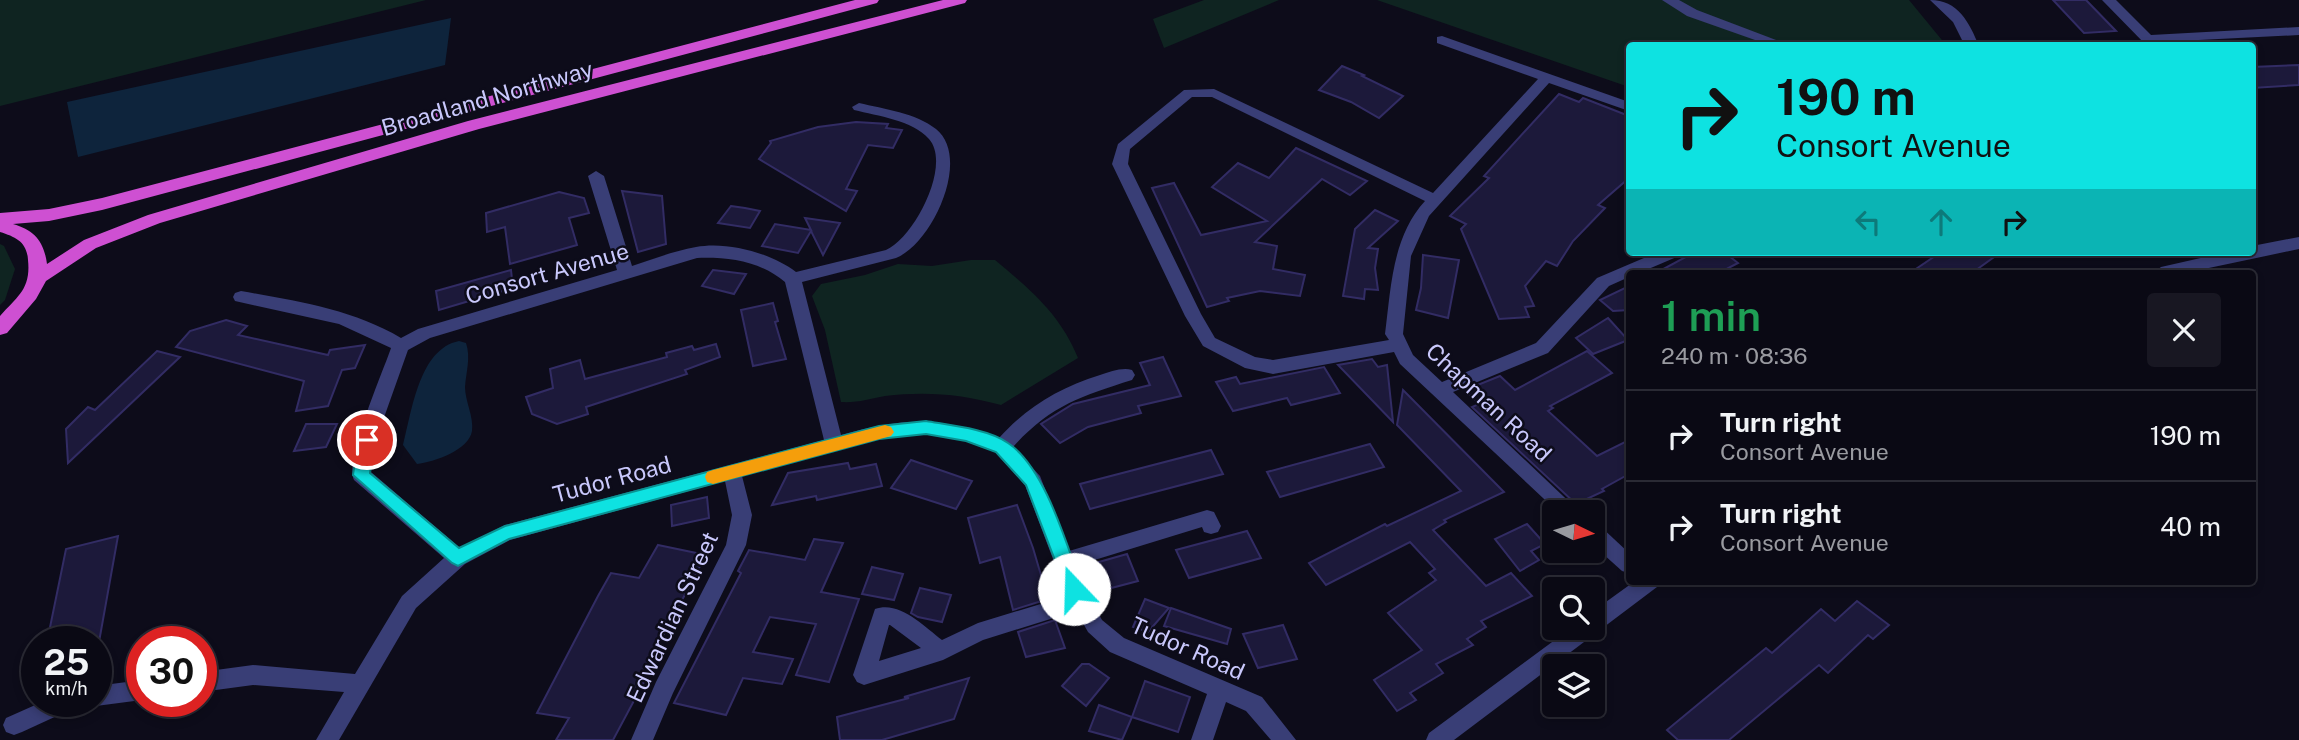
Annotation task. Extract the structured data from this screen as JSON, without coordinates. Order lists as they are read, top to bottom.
{
  "streets": {
    "highway": ["Broadland Northway"],
    "street": [
      "Consort Avenue",
      "Chapman Road",
      "Tudor Road",
      "Edwardian Street"
    ]
  },
  "crossings": [
    ["Tudor Road", "Edwardian Street"]
  ],
  "north": "right",
  "page": {
    "turn": ["190 m", "Consort Avenue"],
    "heading": ["1 min", "240 m · 08:36"],
    "list": [
      {
        "name": "Turn right",
        "note": "Consort Avenue",
        "value": "190 m"
      },
      {
        "name": "Turn right",
        "note": "Consort Avenue",
        "value": "40 m"
      }
    ],
    "speed": "25 km/h",
    "limit": "30"
  }
}
